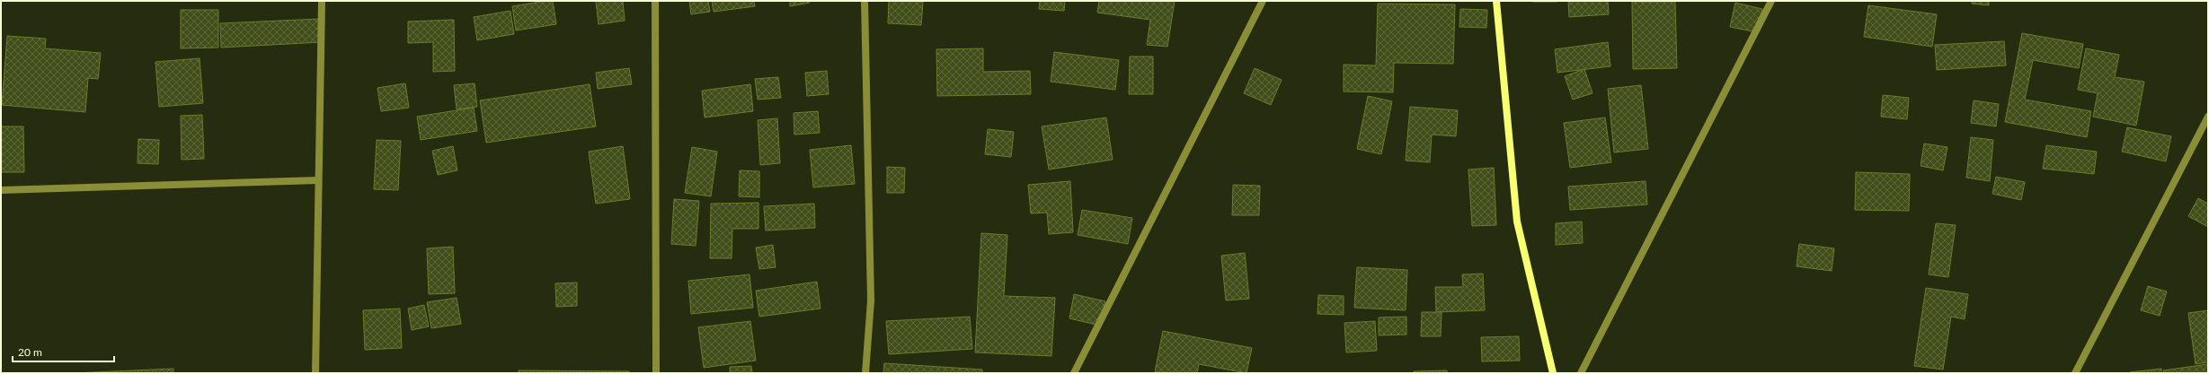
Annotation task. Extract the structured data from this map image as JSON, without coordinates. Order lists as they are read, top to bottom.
{
  "scale_bar": "20 m"
}
